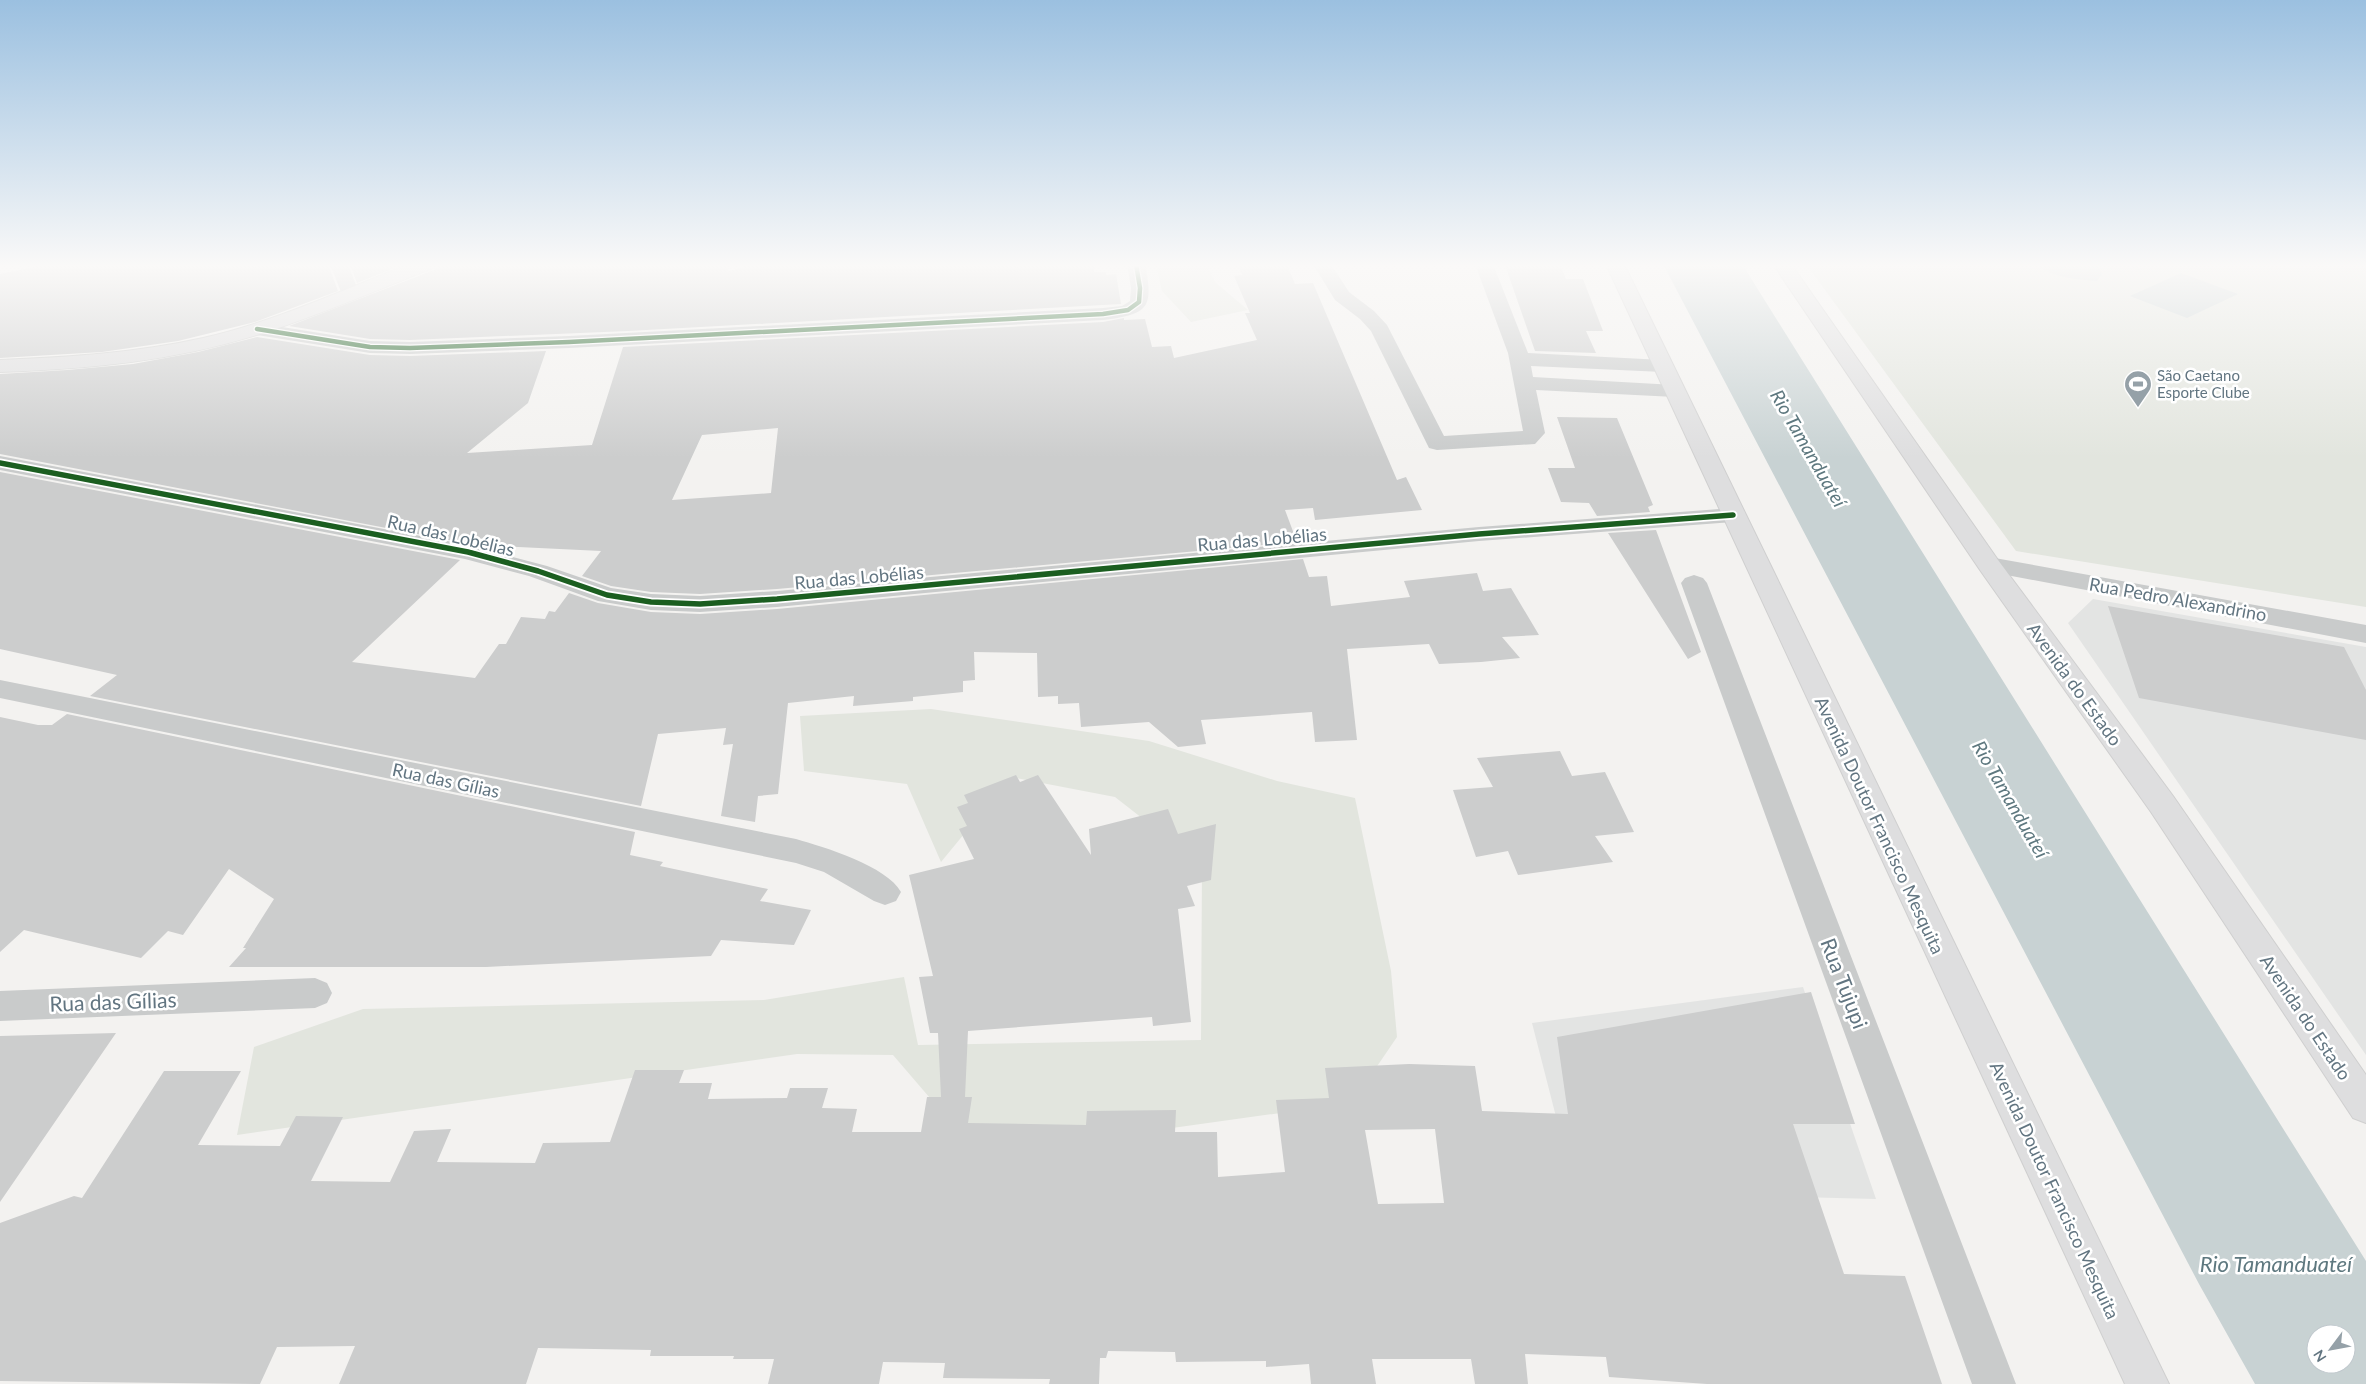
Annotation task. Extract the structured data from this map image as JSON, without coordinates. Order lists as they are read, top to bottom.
{
  "streets": {
    "main road": ["Avenida do Estado", "Avenida Doutor Francisco Mesquita"],
    "street": [
      "Rua das Lobélias",
      "Rua Pedro Alexandrino",
      "Rua das Gílias",
      "Rua Tujupi"
    ]
  },
  "crossings": [
    ["Rua das Lobélias", "Avenida Doutor Francisco Mesquita"],
    ["Rua Pedro Alexandrino", "Avenida do Estado"]
  ],
  "water": ["Rio Tamanduateí"],
  "places": {
    "sports": ["São Caetano Esporte Clube"]
  },
  "north": "bottom left"
}
